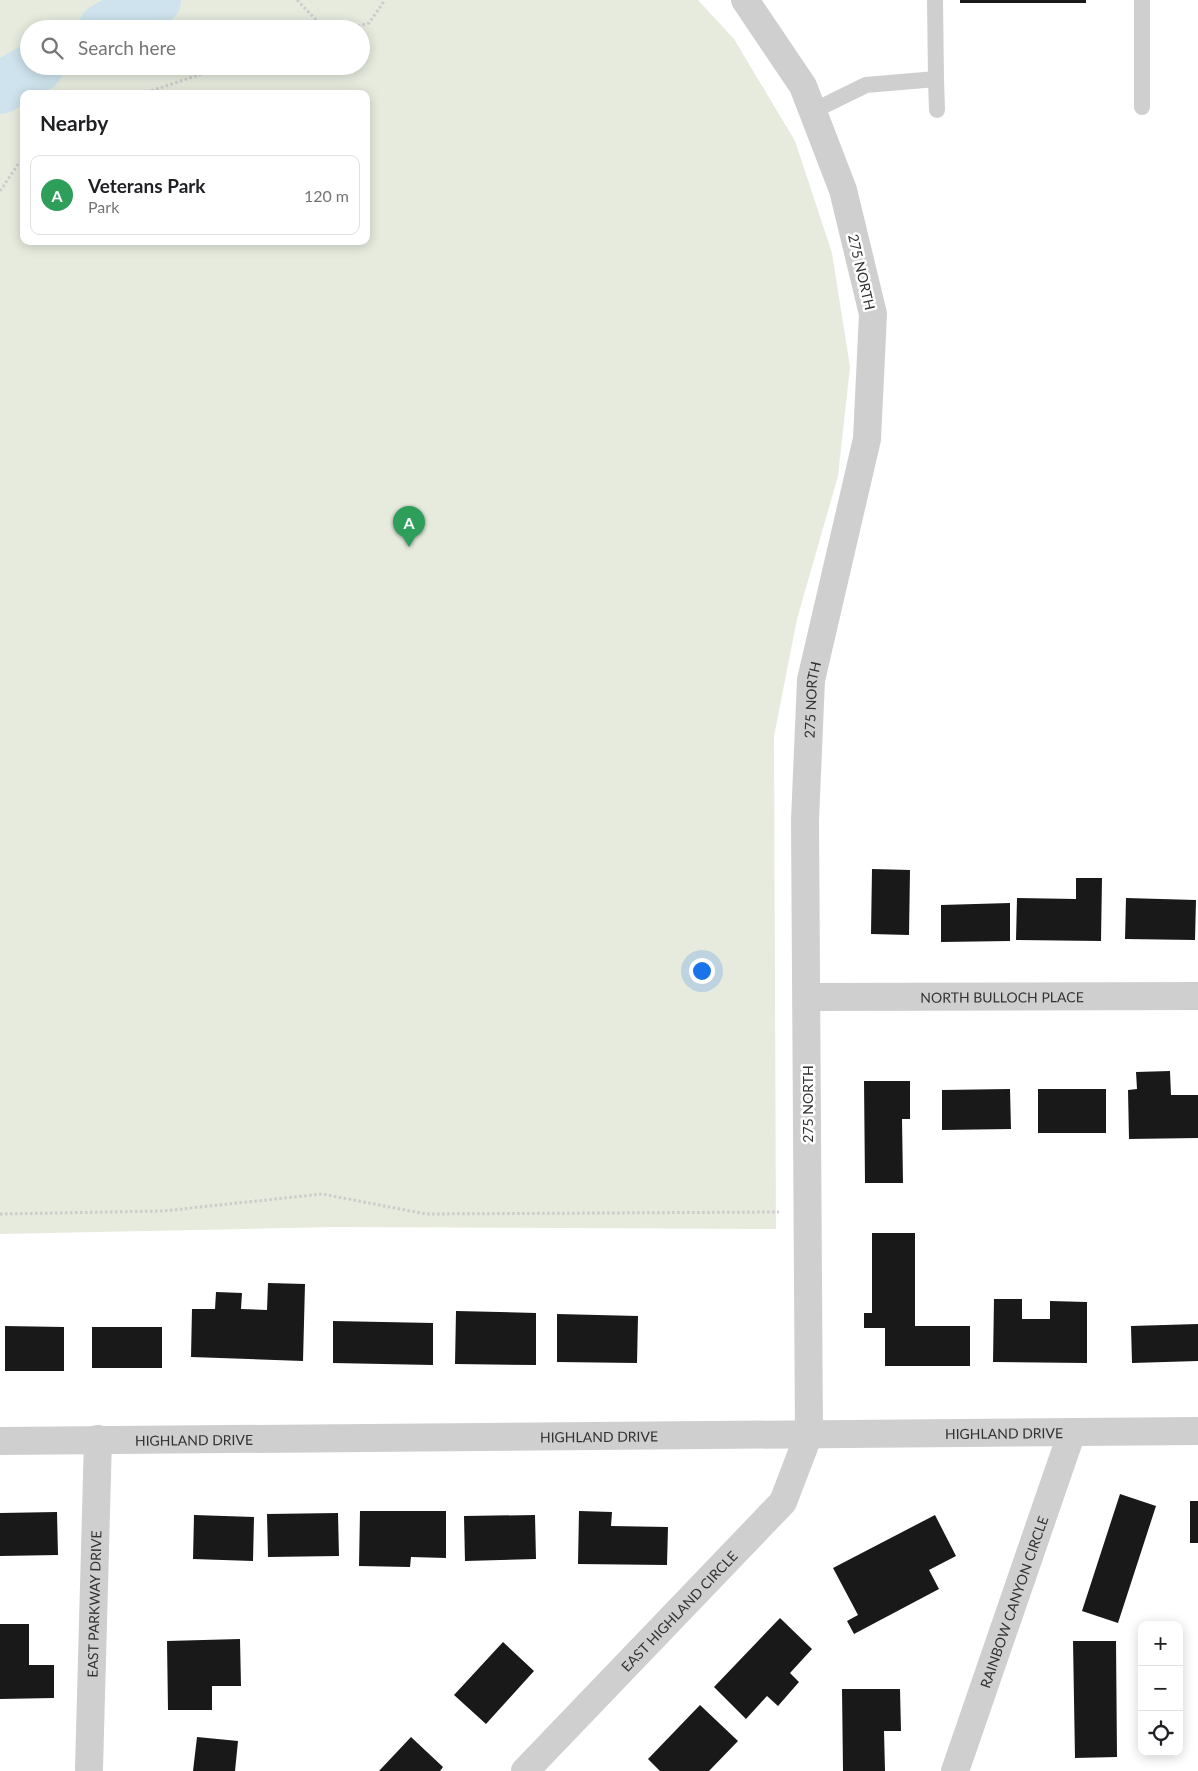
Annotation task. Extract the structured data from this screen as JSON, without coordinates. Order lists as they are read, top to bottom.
{
  "streets": {
    "street": [
      "275 NORTH",
      "NORTH BULLOCH PLACE",
      "HIGHLAND DRIVE",
      "RAINBOW CANYON CIRCLE",
      "EAST PARKWAY DRIVE",
      "EAST HIGHLAND CIRCLE"
    ]
  },
  "crossings": [
    ["275 NORTH", "NORTH BULLOCH PLACE"],
    ["275 NORTH", "HIGHLAND DRIVE"],
    ["275 NORTH", "EAST HIGHLAND CIRCLE"],
    ["HIGHLAND DRIVE", "RAINBOW CANYON CIRCLE"],
    ["HIGHLAND DRIVE", "EAST PARKWAY DRIVE"],
    ["HIGHLAND DRIVE", "EAST HIGHLAND CIRCLE"]
  ],
  "page": {
    "search": "Search here",
    "heading": "Nearby",
    "list": [
      {
        "mark": "A",
        "name": "Veterans Park",
        "note": "Park",
        "value": "120 m"
      }
    ],
    "pins": "A",
    "map_buttons": ["+", "−"]
  }
}
